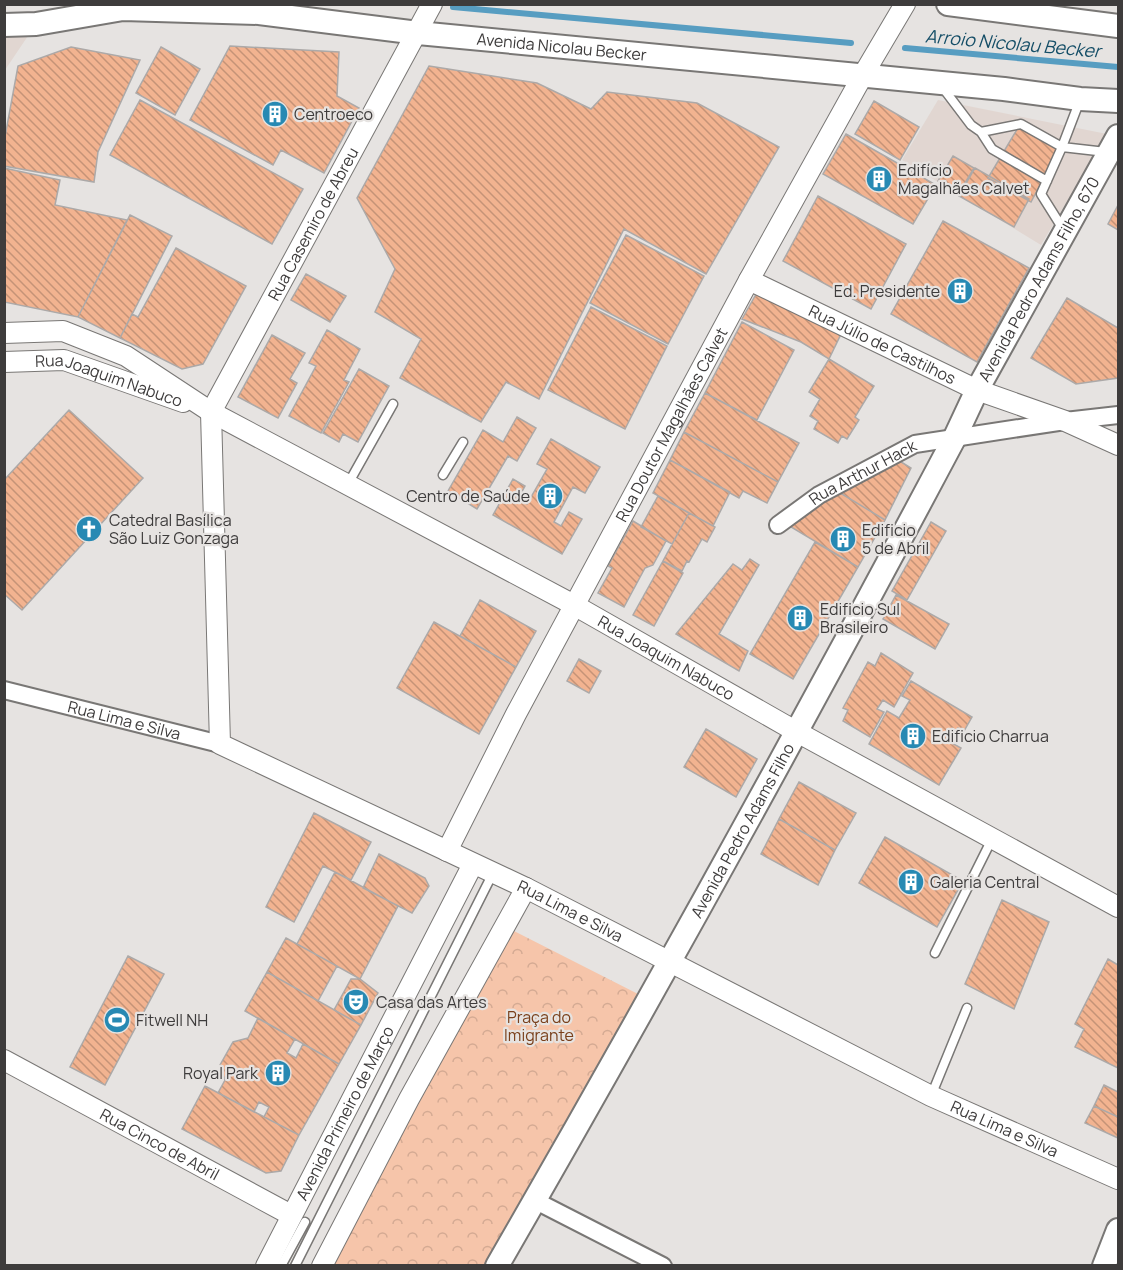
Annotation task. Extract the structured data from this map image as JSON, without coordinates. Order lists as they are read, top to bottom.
{
  "streets": {
    "main road": ["Avenida Nicolau Becker", "Avenida Pedro Adams Filho, 670", "Avenida Pedro Adams Filho"],
    "street": [
      "Rua Casemiro de Abreu",
      "Rua Júlio de Castilhos",
      "Rua Joaquim Nabuco",
      "Rua Doutor Magalhães Calvet",
      "Rua Arthur Hack",
      "Rua Lima e Silva",
      "Avenida Primeiro de Março",
      "Rua Cinco de Abril"
    ]
  },
  "crossings": [
    ["Avenida Nicolau Becker", "Rua Casemiro de Abreu"],
    ["Avenida Nicolau Becker", "Rua Doutor Magalhães Calvet"],
    ["Rua Casemiro de Abreu", "Rua Joaquim Nabuco"],
    ["Avenida Pedro Adams Filho, 670", "Rua Júlio de Castilhos"],
    ["Avenida Pedro Adams Filho, 670", "Avenida Pedro Adams Filho"],
    ["Rua Júlio de Castilhos", "Rua Doutor Magalhães Calvet"],
    ["Rua Júlio de Castilhos", "Rua Arthur Hack"],
    ["Rua Júlio de Castilhos", "Avenida Pedro Adams Filho"],
    ["Rua Joaquim Nabuco", "Rua Doutor Magalhães Calvet"],
    ["Rua Joaquim Nabuco", "Avenida Pedro Adams Filho"],
    ["Rua Doutor Magalhães Calvet", "Rua Lima e Silva"],
    ["Rua Arthur Hack", "Avenida Pedro Adams Filho"],
    ["Rua Lima e Silva", "Avenida Pedro Adams Filho"],
    ["Rua Lima e Silva", "Avenida Primeiro de Março"],
    ["Avenida Primeiro de Março", "Rua Cinco de Abril"]
  ],
  "water": ["Arroio Nicolau Becker"],
  "parks": ["Praça do Imigrante"],
  "places": {
    "building": [
      "Centroeco",
      "Edifício Magalhães Calvet",
      "Ed. Presidente",
      "Centro de Saúde",
      "Edificio 5 de Abril",
      "Edificio Sul Brasileiro",
      "Edificio Charrua",
      "Galeria Central",
      "Royal Park"
    ],
    "church": ["Catedral Basílica São Luiz Gonzaga"],
    "theatre": ["Casa das Artes"],
    "sports": ["Fitwell NH"]
  }
}
